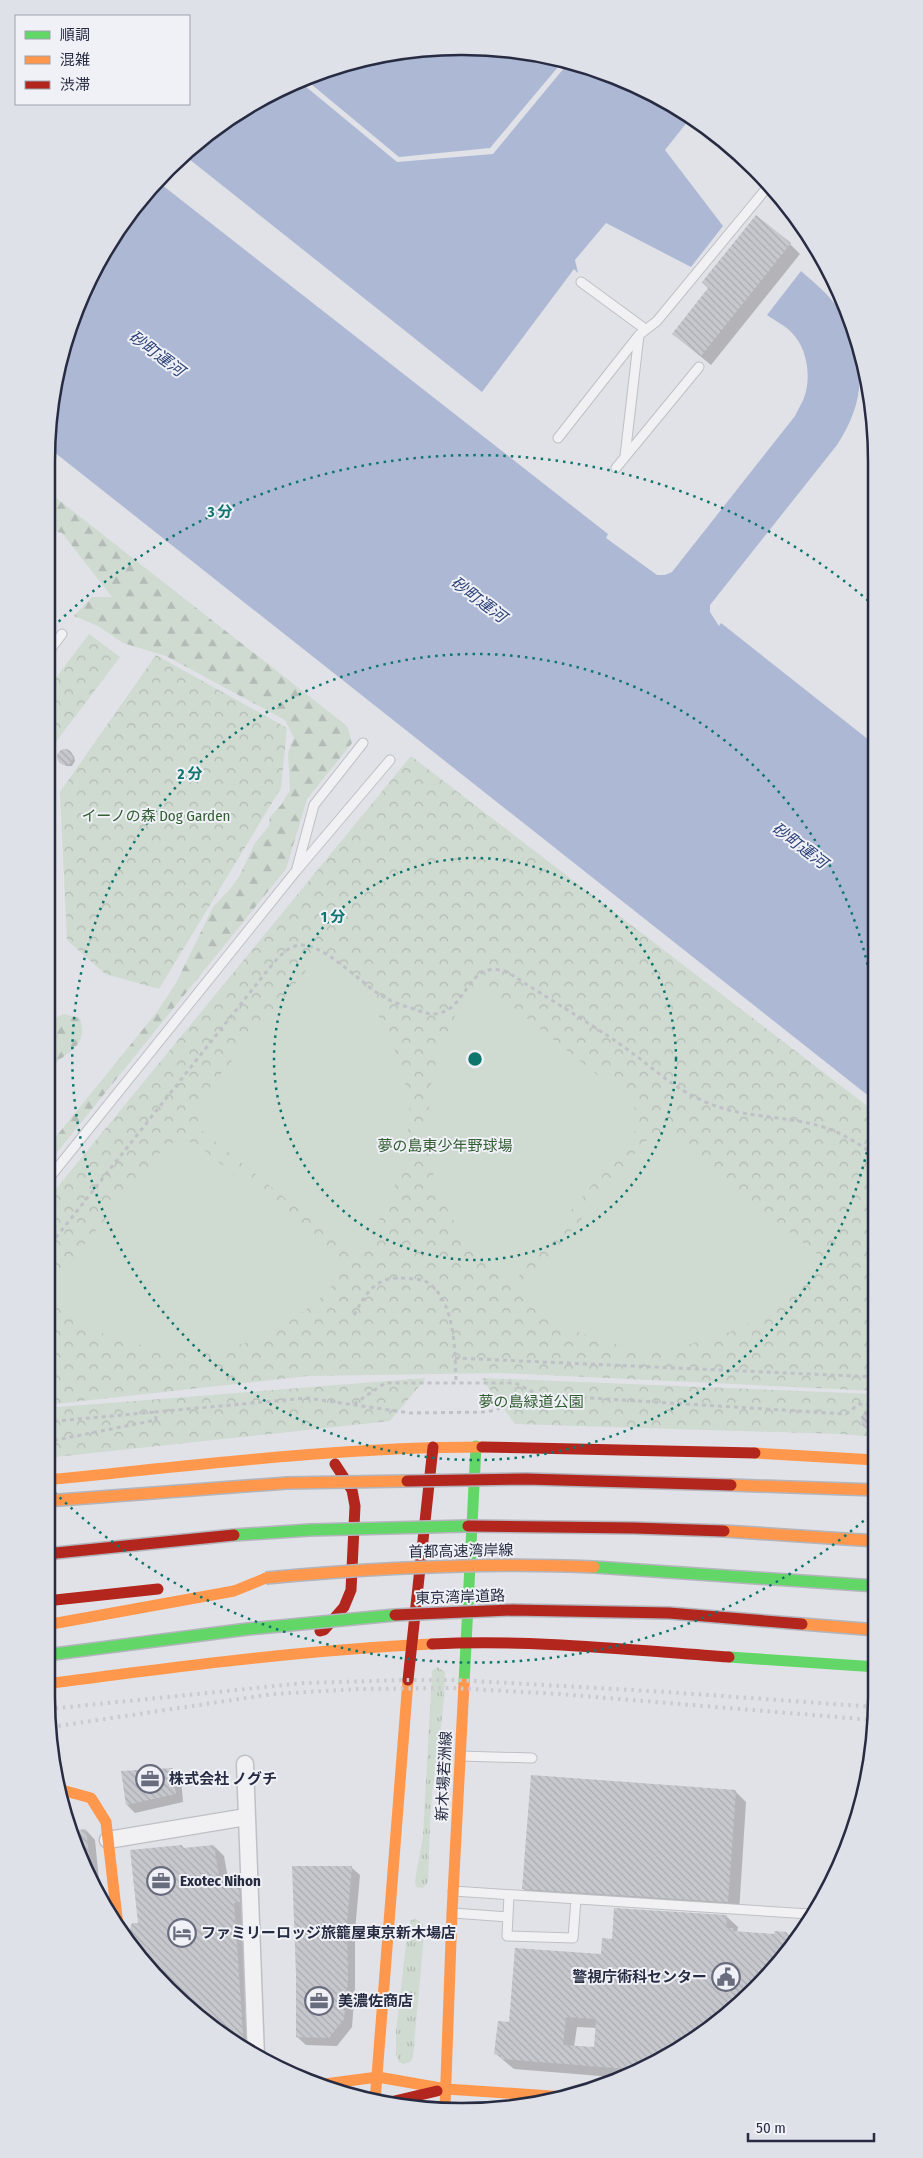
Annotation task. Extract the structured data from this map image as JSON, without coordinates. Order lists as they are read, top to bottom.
{
  "streets": {
    "main road": ["首都高速湾岸線", "東京湾岸道路", "新木場若洲線"]
  },
  "water": ["砂町運河"],
  "parks": ["イーノの森 Dog Garden", "夢の島東少年野球場", "夢の島緑道公園"],
  "places": {
    "office": ["株式会社 ノグチ", "Exotec Nihon", "美濃佐商店"],
    "hotel": ["ファミリーロッジ旅籠屋東京新木場店"],
    "public building": ["警視庁術科センター"]
  },
  "legend": ["順調", "混雑", "渋滞"],
  "scale_bar": "50 m",
  "rings": ["3 分", "2 分", "1 分"]
}
